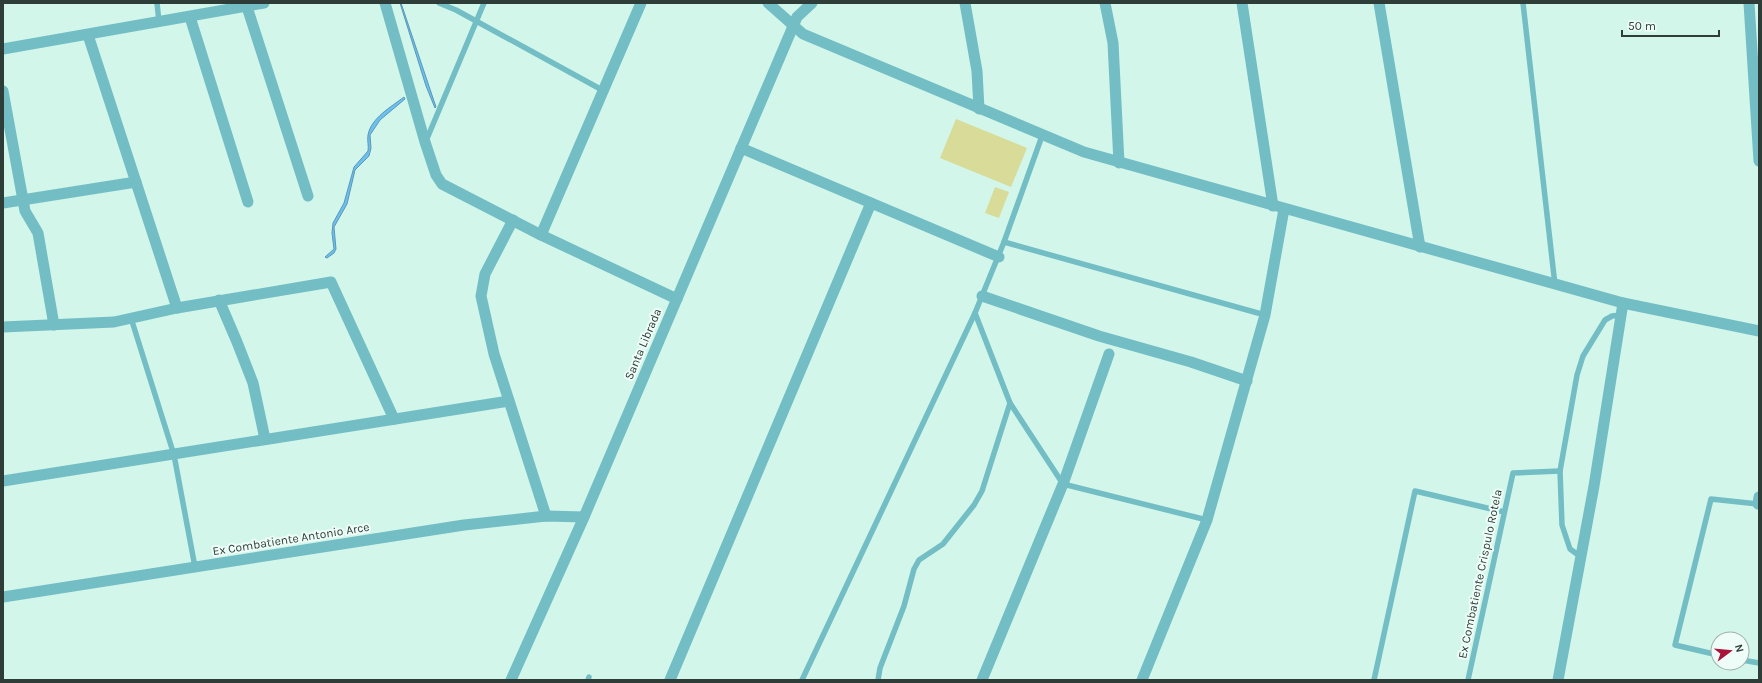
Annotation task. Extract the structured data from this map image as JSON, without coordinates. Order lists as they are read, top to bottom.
{
  "streets": {
    "street": ["Santa Librada", "Ex Combatiente Antonio Arce"],
    "lane": ["Ex Combatiente Crispulo Rotela"]
  },
  "crossings": [
    ["Santa Librada", "Ex Combatiente Antonio Arce"]
  ],
  "scale_bar": "50 m",
  "north": "right"
}
